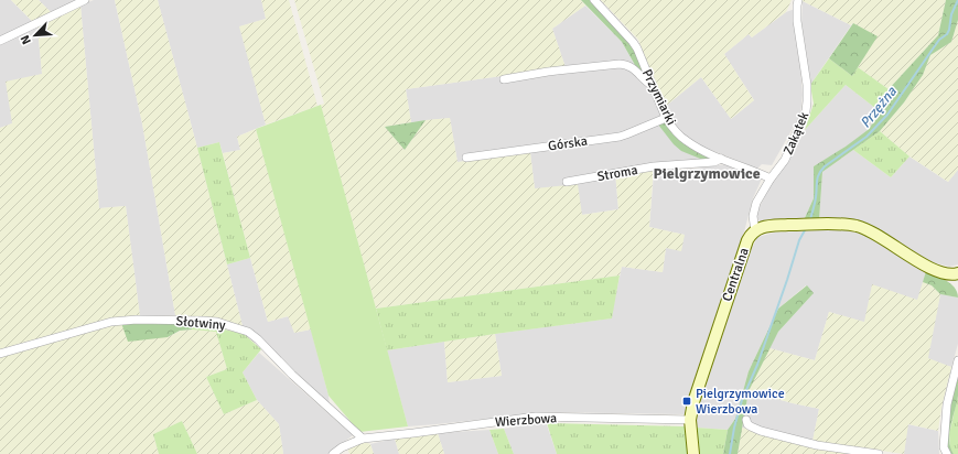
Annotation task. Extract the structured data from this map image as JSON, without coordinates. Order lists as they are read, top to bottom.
{
  "streets": {
    "street": [
      "Przymiarki",
      "Zakątek",
      "Górska",
      "Stroma",
      "Centralna",
      "Słotwiny",
      "Wierzbowa"
    ]
  },
  "crossings": [
    ["Przymiarki", "Zakątek"],
    ["Przymiarki", "Górska"],
    ["Przymiarki", "Stroma"],
    ["Zakątek", "Centralna"],
    ["Centralna", "Wierzbowa"],
    ["Słotwiny", "Wierzbowa"]
  ],
  "districts": ["Pielgrzymowice"],
  "water": ["Przężna"],
  "places": {
    "transit": ["Pielgrzymowice Wierzbowa"]
  },
  "north": "bottom left"
}
